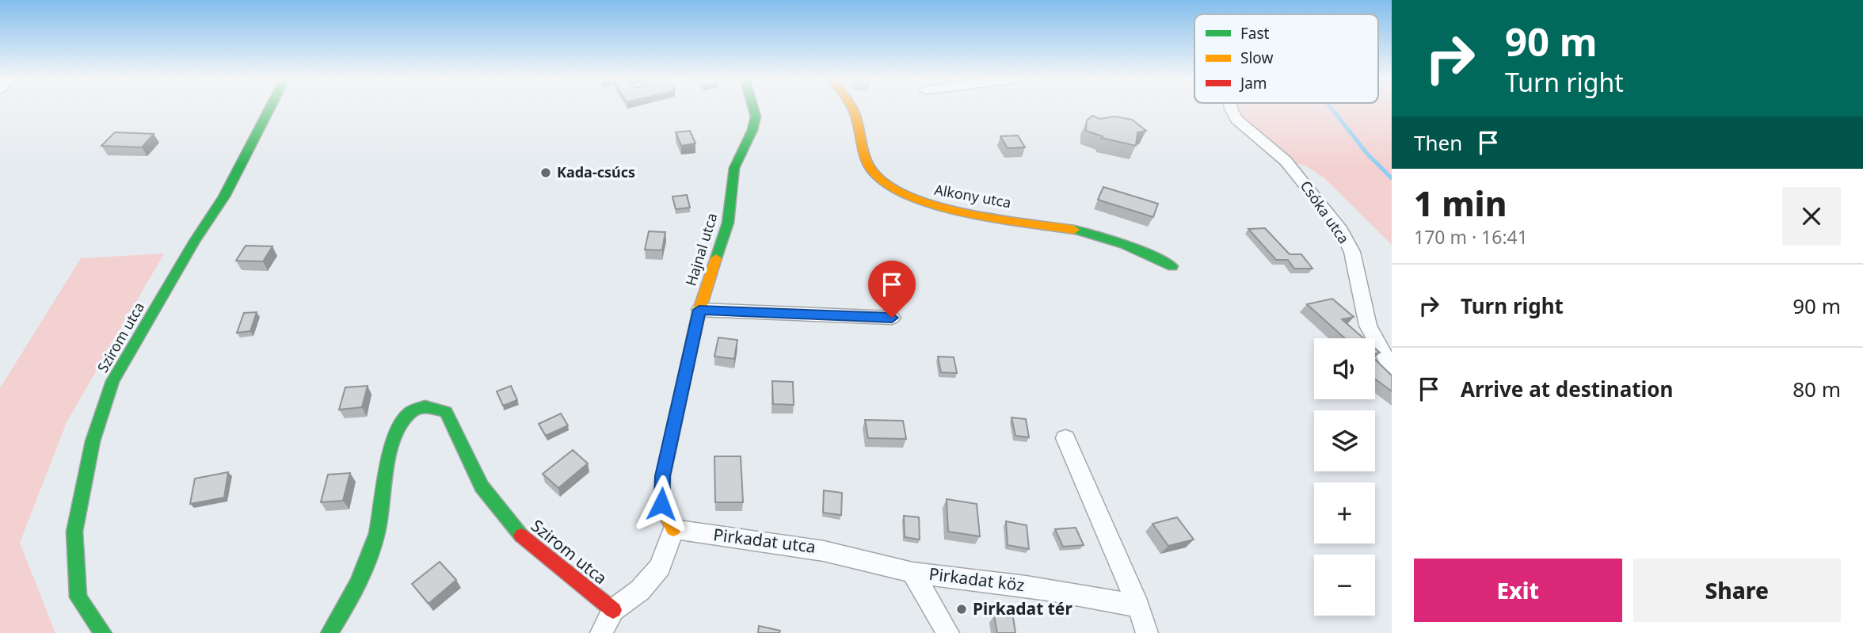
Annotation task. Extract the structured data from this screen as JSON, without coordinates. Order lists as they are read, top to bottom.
{
  "streets": {
    "street": [
      "Alkony utca",
      "Csóka utca",
      "Hajnal utca",
      "Szirom utca",
      "Pirkadat utca",
      "Pirkadat köz"
    ]
  },
  "crossings": [
    ["Hajnal utca", "Pirkadat utca"],
    ["Pirkadat utca", "Pirkadat köz"]
  ],
  "places": ["Kada-csúcs", "Pirkadat tér"],
  "legend": ["Fast", "Slow", "Jam"],
  "page": {
    "turn": ["90 m", "Turn right"],
    "then": "Then",
    "heading": ["1 min", "170 m · 16:41"],
    "list": [
      {
        "name": "Turn right",
        "value": "90 m"
      },
      {
        "name": "Arrive at destination",
        "value": "80 m"
      }
    ],
    "map_buttons": ["+", "−"],
    "buttons": ["Exit", "Share"]
  }
}
